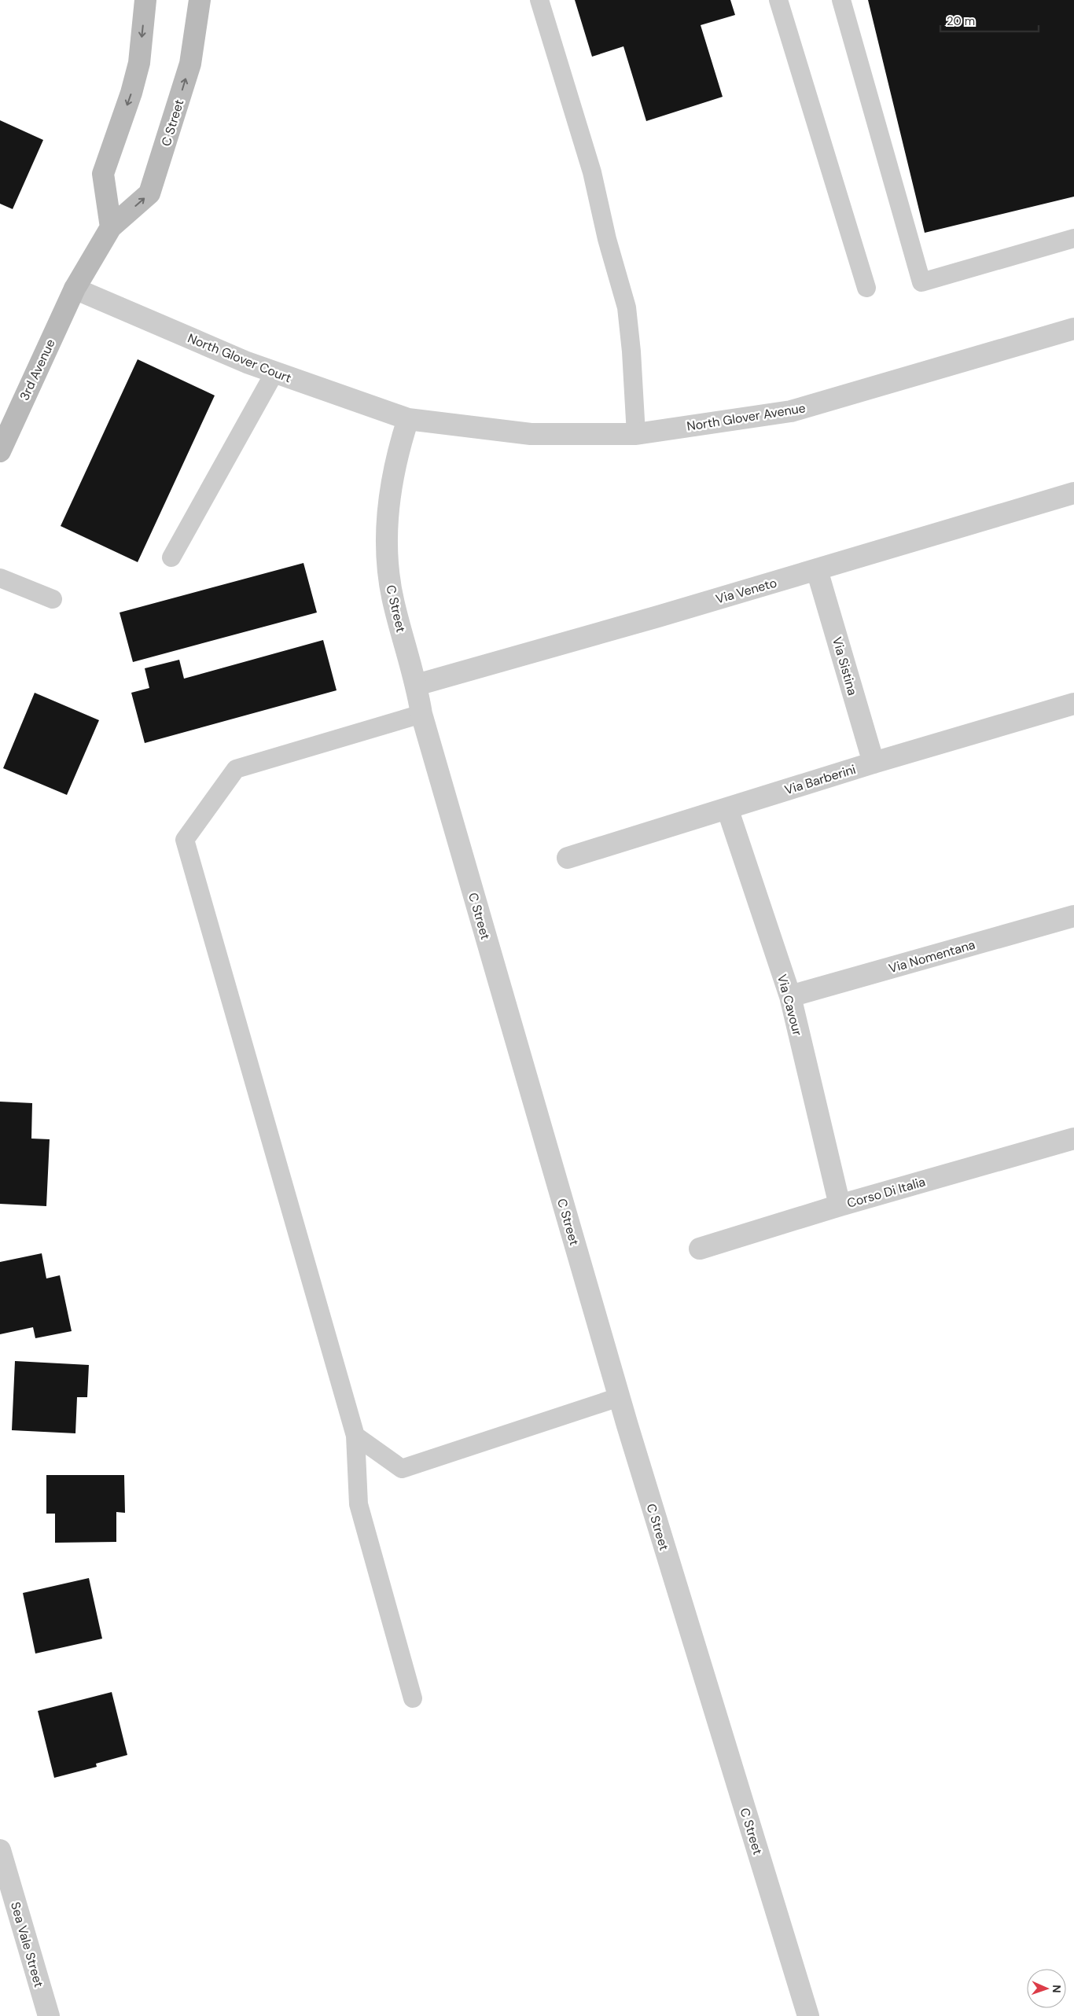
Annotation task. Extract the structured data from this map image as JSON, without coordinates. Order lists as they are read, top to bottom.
{
  "streets": {
    "main road": ["C Street", "3rd Avenue"],
    "street": [
      "North Glover Court",
      "North Glover Avenue",
      "Via Veneto",
      "Via Sistina",
      "Via Barberini",
      "Via Nomentana",
      "Via Cavour",
      "Corso Di Italia",
      "Sea Vale Street"
    ]
  },
  "crossings": [
    ["C Street", "North Glover Court"],
    ["C Street", "3rd Avenue"],
    ["C Street", "North Glover Avenue"],
    ["C Street", "Via Veneto"],
    ["North Glover Court", "3rd Avenue"],
    ["North Glover Court", "North Glover Avenue"],
    ["Via Veneto", "Via Sistina"],
    ["Via Sistina", "Via Barberini"],
    ["Via Barberini", "Via Cavour"],
    ["Via Nomentana", "Via Cavour"],
    ["Via Cavour", "Corso Di Italia"]
  ],
  "scale_bar": "20 m",
  "north": "right"
}
